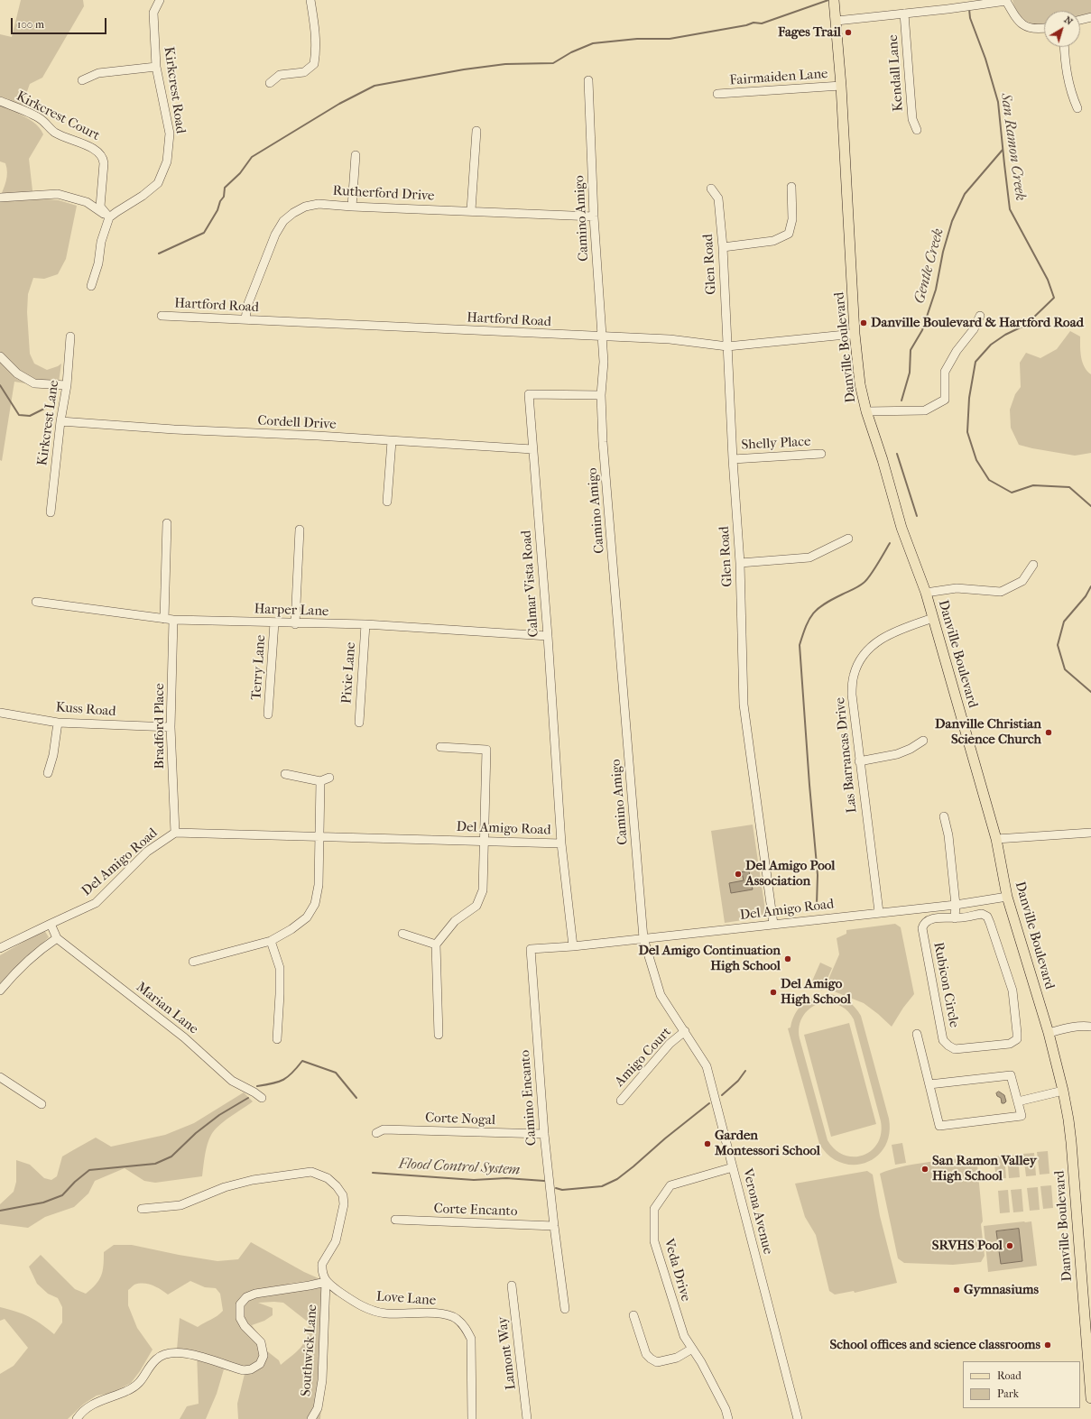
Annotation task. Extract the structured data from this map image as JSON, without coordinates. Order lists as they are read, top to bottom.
{
  "streets": {
    "main road": ["Danville Boulevard"],
    "street": [
      "Kendall Lane",
      "Fairmaiden Lane",
      "Kirkcrest Road",
      "Kirkcrest Court",
      "Rutherford Drive",
      "Camino Amigo",
      "Glen Road",
      "Hartford Road",
      "Kirkcrest Lane",
      "Cordell Drive",
      "Shelly Place",
      "Calmar Vista Road",
      "Harper Lane",
      "Terry Lane",
      "Pixie Lane",
      "Kuss Road",
      "Bradford Place",
      "Las Barrancas Drive",
      "Del Amigo Road",
      "Rubicon Circle",
      "Marian Lane",
      "Amigo Court",
      "Camino Encanto",
      "Corte Nogal",
      "Corte Encanto",
      "Verona Avenue",
      "Veda Drive",
      "Love Lane",
      "Southwick Lane",
      "Lamont Way"
    ]
  },
  "crossings": [
    ["Fairmaiden Lane", "Danville Boulevard"],
    ["Kirkcrest Road", "Kirkcrest Court"],
    ["Rutherford Drive", "Camino Amigo"],
    ["Rutherford Drive", "Hartford Road"],
    ["Camino Amigo", "Hartford Road"],
    ["Camino Amigo", "Calmar Vista Road"],
    ["Camino Amigo", "Del Amigo Road"],
    ["Camino Amigo", "Verona Avenue"],
    ["Glen Road", "Hartford Road"],
    ["Glen Road", "Shelly Place"],
    ["Glen Road", "Del Amigo Road"],
    ["Hartford Road", "Danville Boulevard"],
    ["Danville Boulevard", "Las Barrancas Drive"],
    ["Danville Boulevard", "Del Amigo Road"],
    ["Kirkcrest Lane", "Cordell Drive"],
    ["Cordell Drive", "Calmar Vista Road"],
    ["Calmar Vista Road", "Harper Lane"],
    ["Calmar Vista Road", "Del Amigo Road"],
    ["Harper Lane", "Terry Lane"],
    ["Harper Lane", "Pixie Lane"],
    ["Harper Lane", "Bradford Place"],
    ["Kuss Road", "Bradford Place"],
    ["Bradford Place", "Del Amigo Road"],
    ["Las Barrancas Drive", "Del Amigo Road"],
    ["Del Amigo Road", "Camino Encanto"],
    ["Del Amigo Road", "Verona Avenue"],
    ["Amigo Court", "Verona Avenue"],
    ["Camino Encanto", "Corte Nogal"],
    ["Camino Encanto", "Corte Encanto"],
    ["Verona Avenue", "Veda Drive"],
    ["Love Lane", "Southwick Lane"]
  ],
  "water": ["San Ramon Creek", "Gentle Creek", "Flood Control System"],
  "places": [
    "Fages Trail",
    "Danville Boulevard & Hartford Road",
    "Danville Christian Science Church",
    "Del Amigo Pool Association",
    "Del Amigo Continuation High School",
    "Del Amigo High School",
    "Garden Montessori School",
    "San Ramon Valley High School",
    "SRVHS Pool",
    "Gymnasiums",
    "School offices and science classrooms"
  ],
  "legend": ["Road", "Park"],
  "scale_bar": "100 m",
  "north": "top right"
}
